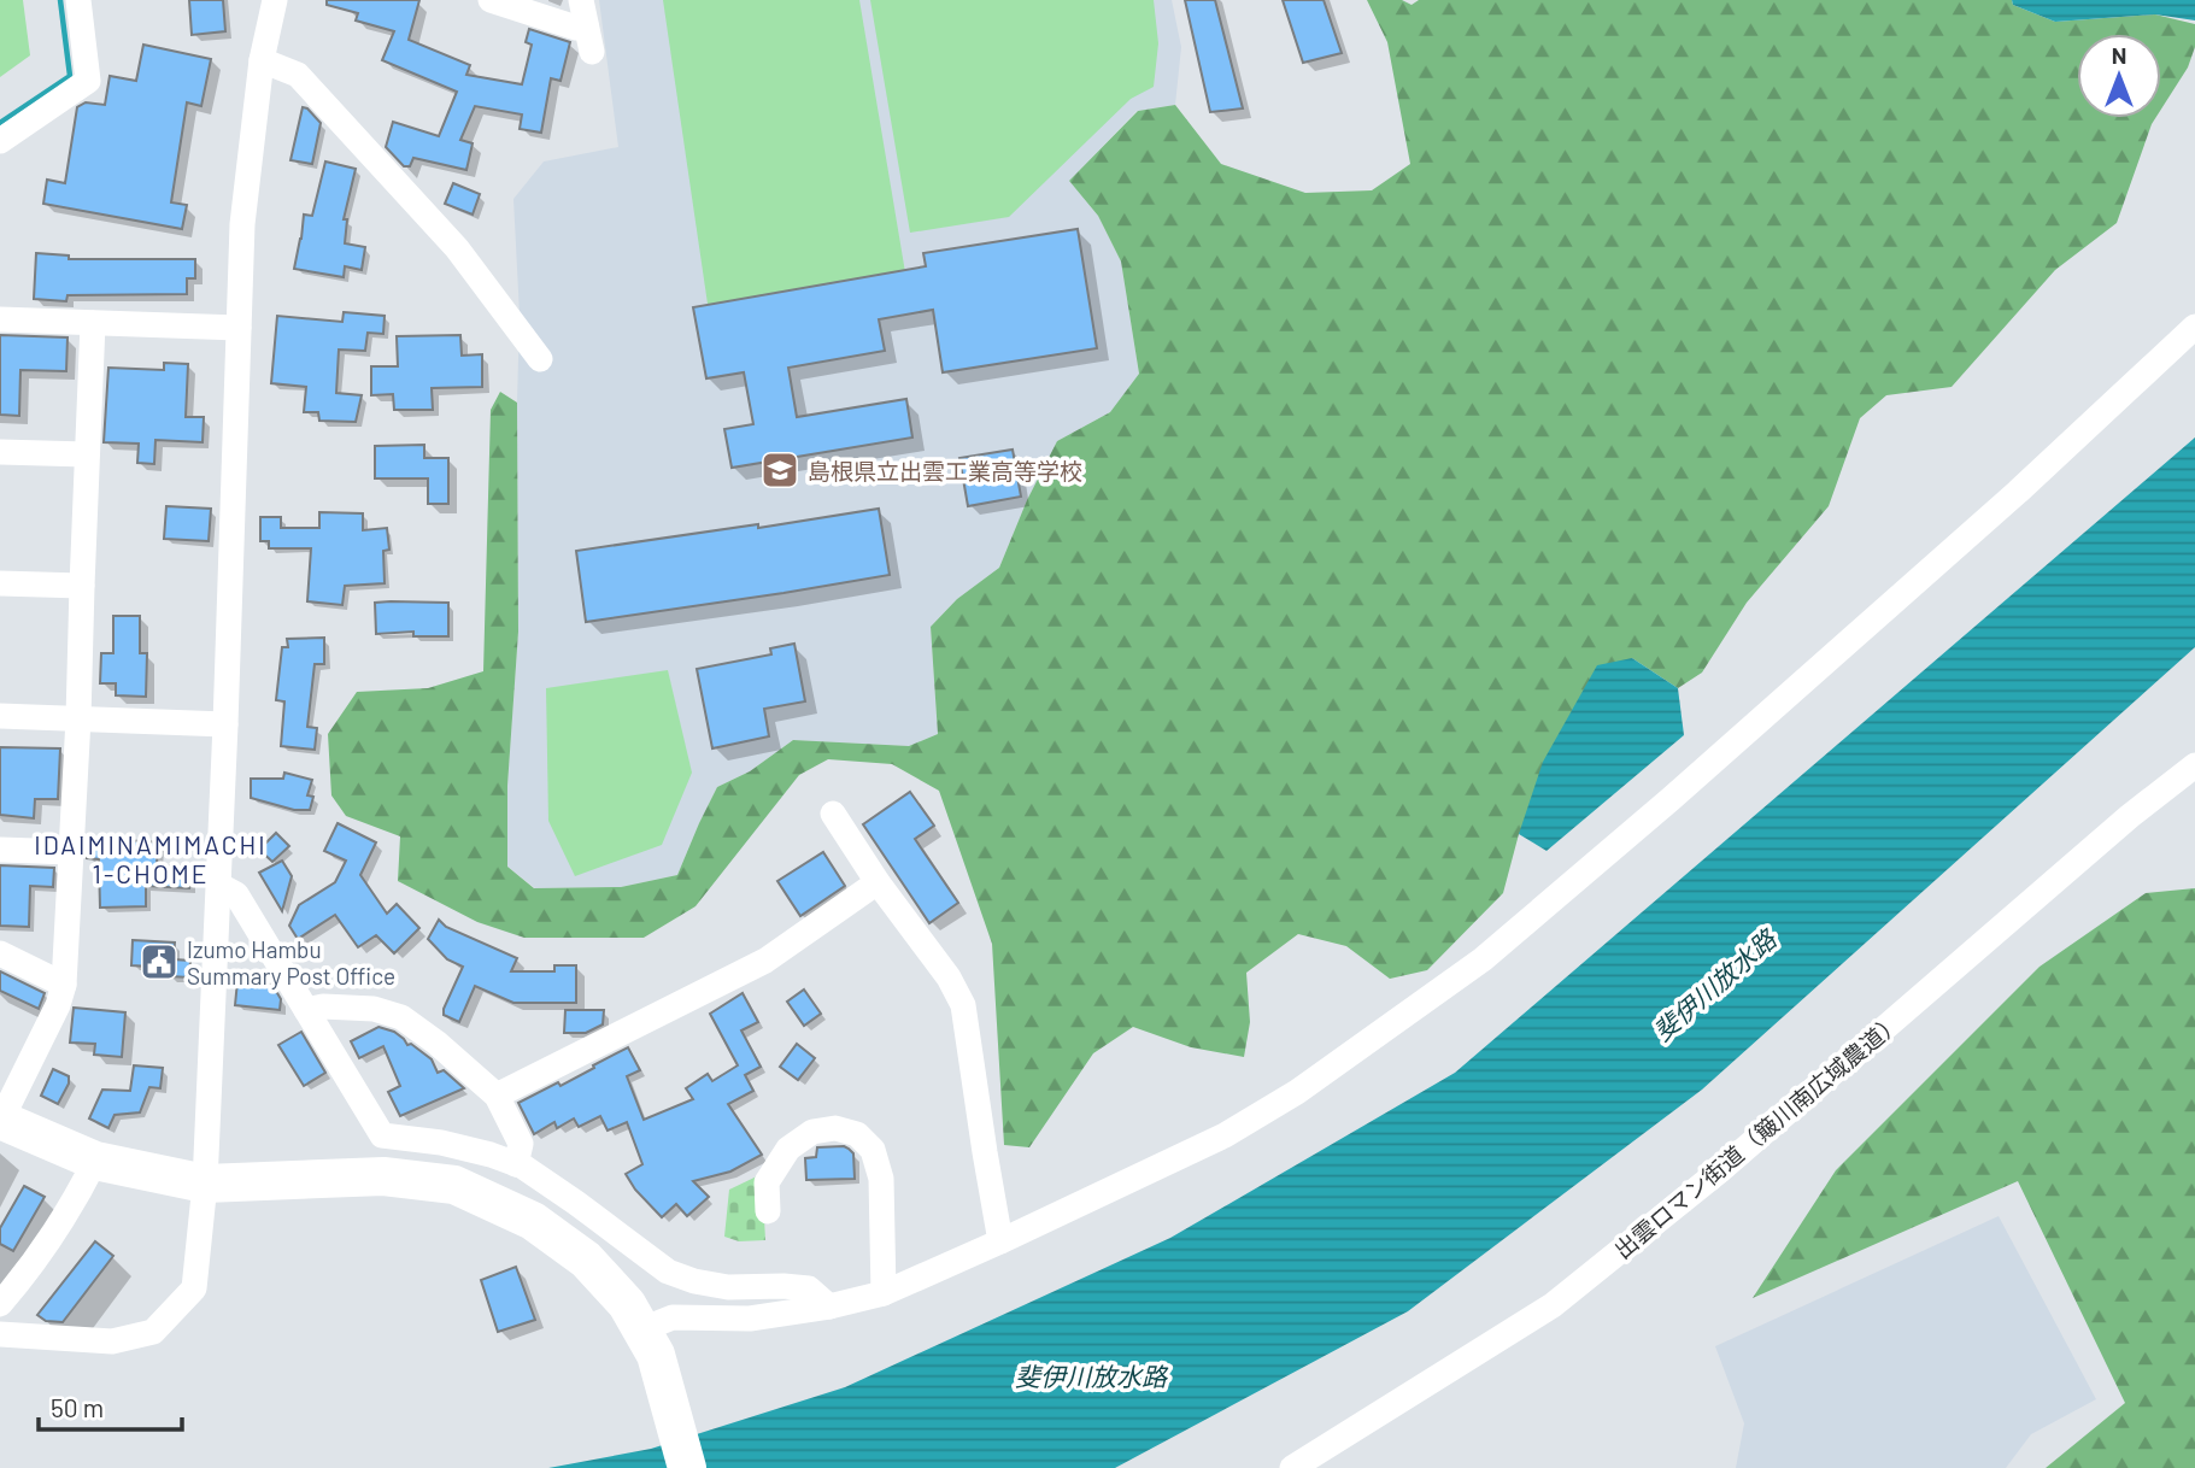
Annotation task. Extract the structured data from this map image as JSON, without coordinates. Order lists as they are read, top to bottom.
{
  "streets": {
    "street": ["出雲ロマン街道（簸川南広域農道）"]
  },
  "districts": ["IDAIMINAMIMACHI 1-CHOME"],
  "water": ["斐伊川放水路"],
  "places": {
    "school or university": ["島根県立出雲工業高等学校"],
    "public building": ["Izumo Hambu Summary Post Office"]
  },
  "scale_bar": "50 m",
  "north": "top"
}
